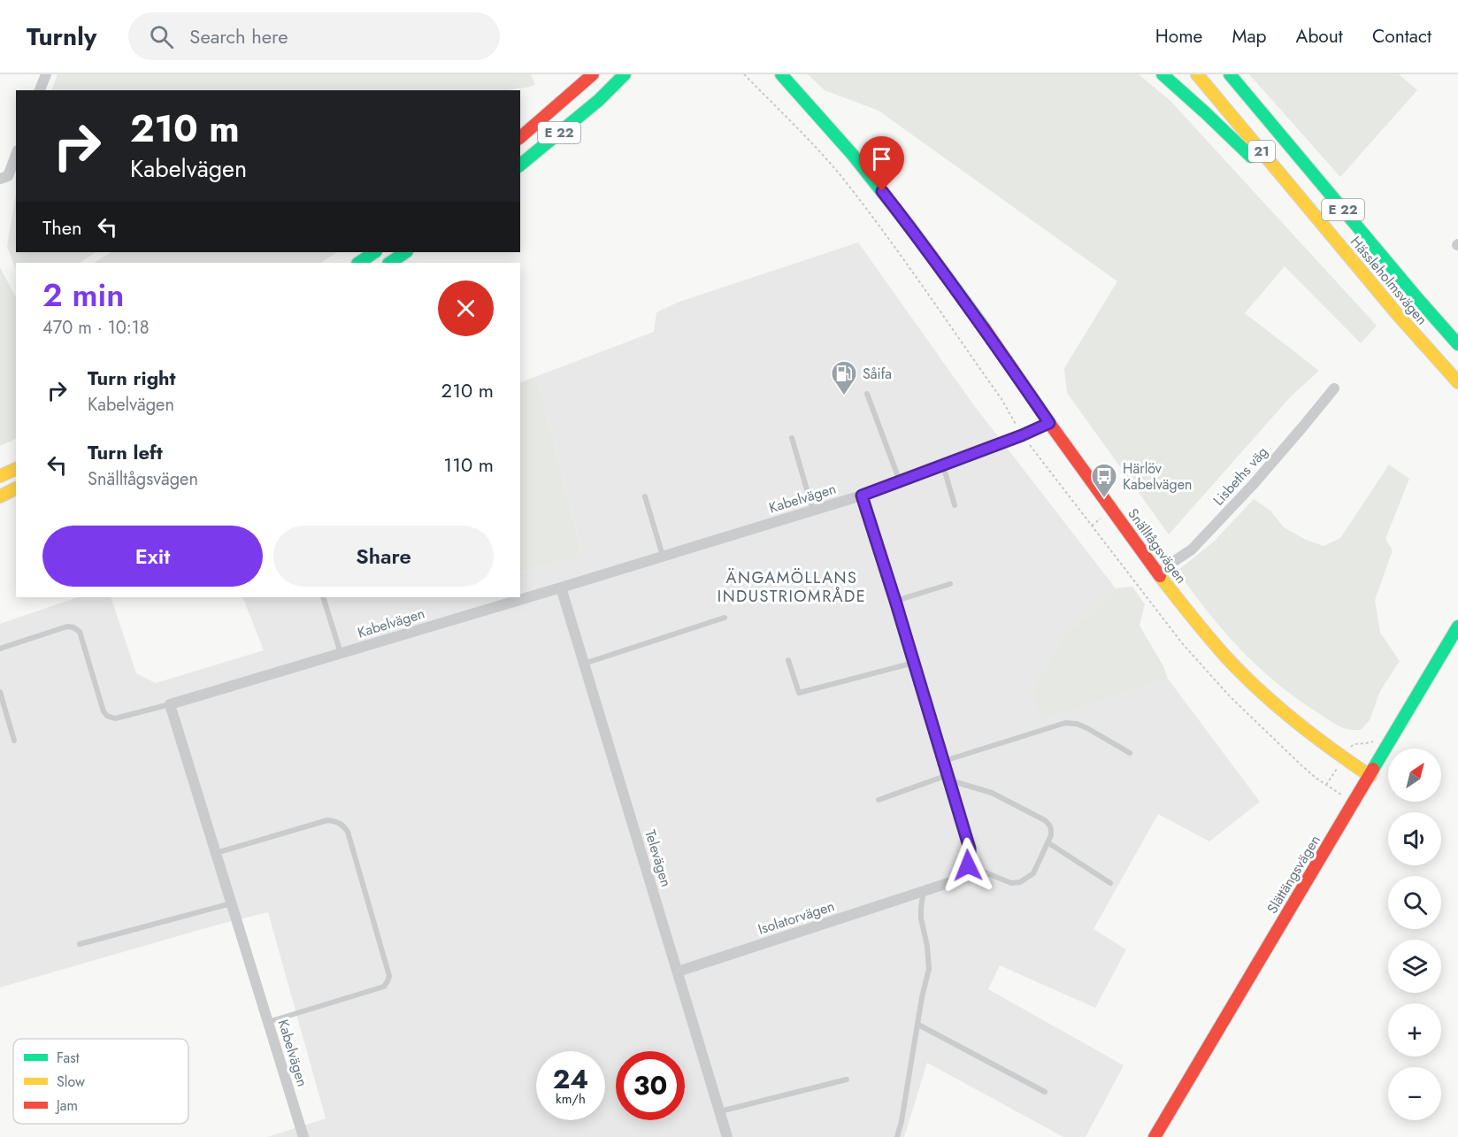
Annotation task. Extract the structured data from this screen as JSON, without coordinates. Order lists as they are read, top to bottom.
{
  "streets": {
    "main road": [
      "E 22",
      "21",
      "Hässleholmsvägen",
      "Snälltågsvägen",
      "Slättängsvägen"
    ],
    "street": [
      "Lisbeths väg",
      "Kabelvägen",
      "Televägen",
      "Isolatorvägen"
    ]
  },
  "crossings": [
    ["E 22", "Hässleholmsvägen"],
    ["Lisbeths väg", "Snälltågsvägen"],
    ["Kabelvägen", "Snälltågsvägen"],
    ["Kabelvägen", "Televägen"],
    ["Snälltågsvägen", "Slättängsvägen"],
    ["Televägen", "Isolatorvägen"]
  ],
  "districts": ["ÄNGAMÖLLANS INDUSTRIOMRÅDE"],
  "places": {
    "fuel station": ["Såifa"],
    "bus stop": ["Härlöv Kabelvägen"]
  },
  "legend": ["Fast", "Slow", "Jam"],
  "north": "top right",
  "page": {
    "header": "Turnly",
    "search": "Search here",
    "nav": [
      "Home",
      "Map",
      "About",
      "Contact"
    ],
    "turn": ["210 m", "Kabelvägen"],
    "then": "Then",
    "heading": ["2 min", "470 m · 10:18"],
    "list": [
      {
        "name": "Turn right",
        "note": "Kabelvägen",
        "value": "210 m"
      },
      {
        "name": "Turn left",
        "note": "Snälltågsvägen",
        "value": "110 m"
      }
    ],
    "buttons": ["Exit", "Share"],
    "map_buttons": ["+", "−"],
    "speed": "24 km/h",
    "limit": "30"
  }
}
